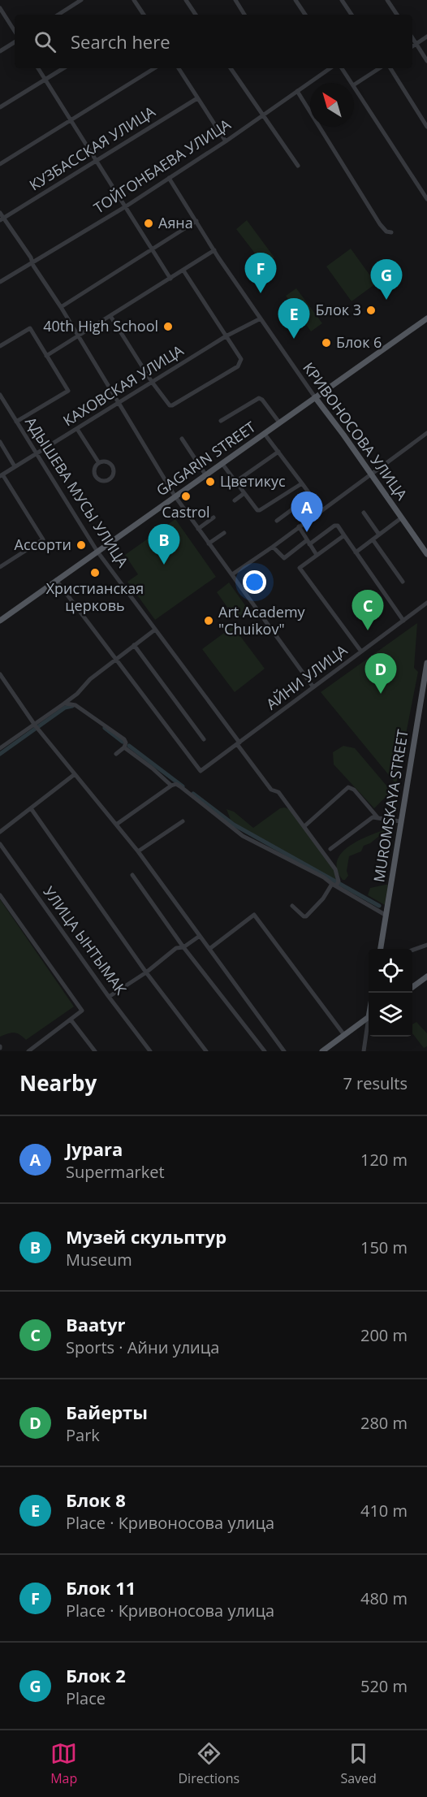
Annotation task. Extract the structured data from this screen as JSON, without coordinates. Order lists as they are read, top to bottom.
{
  "streets": {
    "main road": ["КРИВОНОСОВА УЛИЦА", "GAGARIN STREET", "MUROMSKAYA STREET"],
    "street": [
      "КУЗБАССКАЯ УЛИЦА",
      "ТОЙГОНБАЕВА УЛИЦА",
      "КАХОВСКАЯ УЛИЦА",
      "АДЫШЕВА МУСЫ УЛИЦА",
      "АЙНИ УЛИЦА",
      "УЛИЦА ЫНТЫМАК"
    ]
  },
  "crossings": [
    ["ТОЙГОНБАЕВА УЛИЦА", "КРИВОНОСОВА УЛИЦА"],
    ["КАХОВСКАЯ УЛИЦА", "КРИВОНОСОВА УЛИЦА"],
    ["КАХОВСКАЯ УЛИЦА", "АДЫШЕВА МУСЫ УЛИЦА"],
    ["КРИВОНОСОВА УЛИЦА", "GAGARIN STREET"],
    ["GAGARIN STREET", "АДЫШЕВА МУСЫ УЛИЦА"],
    ["АДЫШЕВА МУСЫ УЛИЦА", "АЙНИ УЛИЦА"]
  ],
  "places": [
    "Аяна",
    "Блок 3",
    "40th High School",
    "Блок 6",
    "Цветикус",
    "Castrol",
    "Ассорти",
    "Христианская церковь",
    "Art Academy \"Chuikov\""
  ],
  "north": "top left",
  "page": {
    "search": "Search here",
    "pins": [
      "F",
      "G",
      "E",
      "A",
      "B",
      "C",
      "D"
    ],
    "heading": ["Nearby", "7 results"],
    "list": [
      {
        "mark": "A",
        "name": "Jypara",
        "note": "Supermarket",
        "value": "120 m"
      },
      {
        "mark": "B",
        "name": "Музей скульптур",
        "note": "Museum",
        "value": "150 m"
      },
      {
        "mark": "C",
        "name": "Baatyr",
        "note": "Sports · Айни улица",
        "value": "200 m"
      },
      {
        "mark": "D",
        "name": "Байерты",
        "note": "Park",
        "value": "280 m"
      },
      {
        "mark": "E",
        "name": "Блок 8",
        "note": "Place · Кривоносова улица",
        "value": "410 m"
      },
      {
        "mark": "F",
        "name": "Блок 11",
        "note": "Place · Кривоносова улица",
        "value": "480 m"
      },
      {
        "mark": "G",
        "name": "Блок 2",
        "note": "Place",
        "value": "520 m"
      }
    ],
    "nav": ["Map", "Directions", "Saved"]
  }
}
